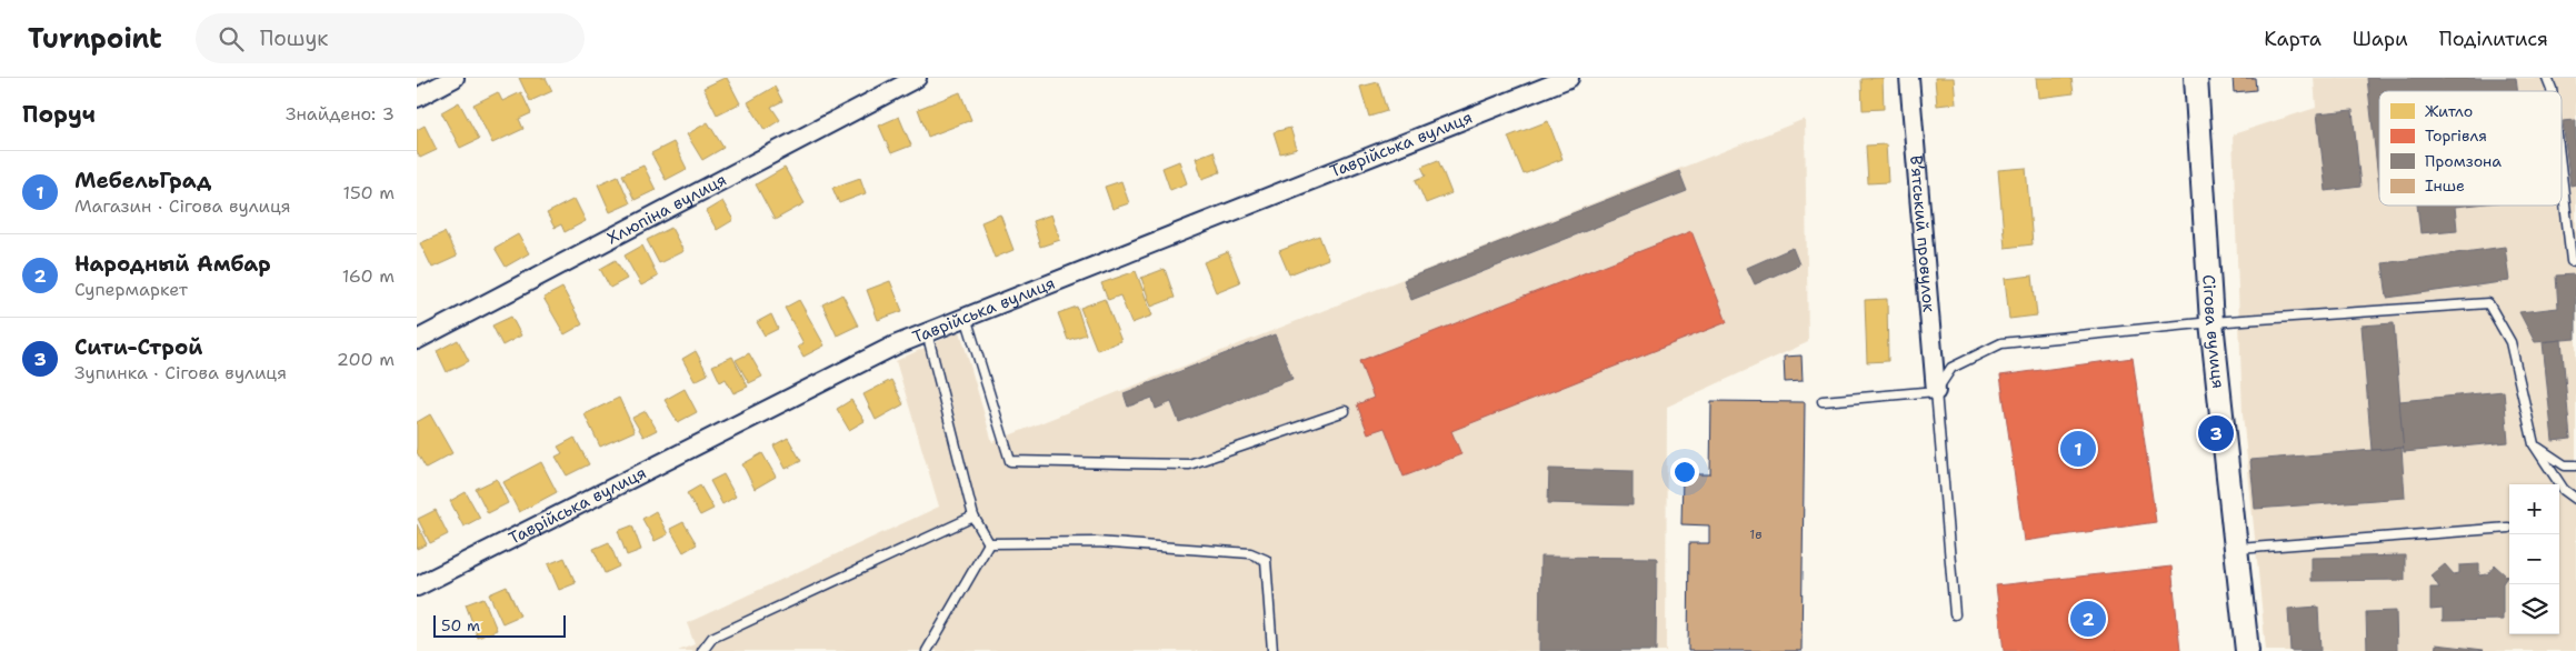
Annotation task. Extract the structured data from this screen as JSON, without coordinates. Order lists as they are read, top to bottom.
{
  "streets": {
    "street": [
      "Таврійська вулиця",
      "Хлюпіна вулиця",
      "В’ятський провулок",
      "Сігова вулиця"
    ]
  },
  "house_numbers": ["1в"],
  "legend": [
    "Житло",
    "Торгівля",
    "Промзона",
    "Інше"
  ],
  "scale_bar": "50 m",
  "page": {
    "header": "Turnpoint",
    "search": "Пошук",
    "nav": ["Карта", "Шари", "Поділитися"],
    "heading": ["Поруч", "Знайдено: 3"],
    "list": [
      {
        "mark": "1",
        "name": "МебельГрад",
        "note": "Магазин · Сігова вулиця",
        "value": "150 m"
      },
      {
        "mark": "2",
        "name": "Народный Амбар",
        "note": "Супермаркет",
        "value": "160 m"
      },
      {
        "mark": "3",
        "name": "Сити-Строй",
        "note": "Зупинка · Сігова вулиця",
        "value": "200 m"
      }
    ],
    "pins": ["3", "1", "2"],
    "map_buttons": ["+", "−"],
    "scale": "50 m"
  }
}
